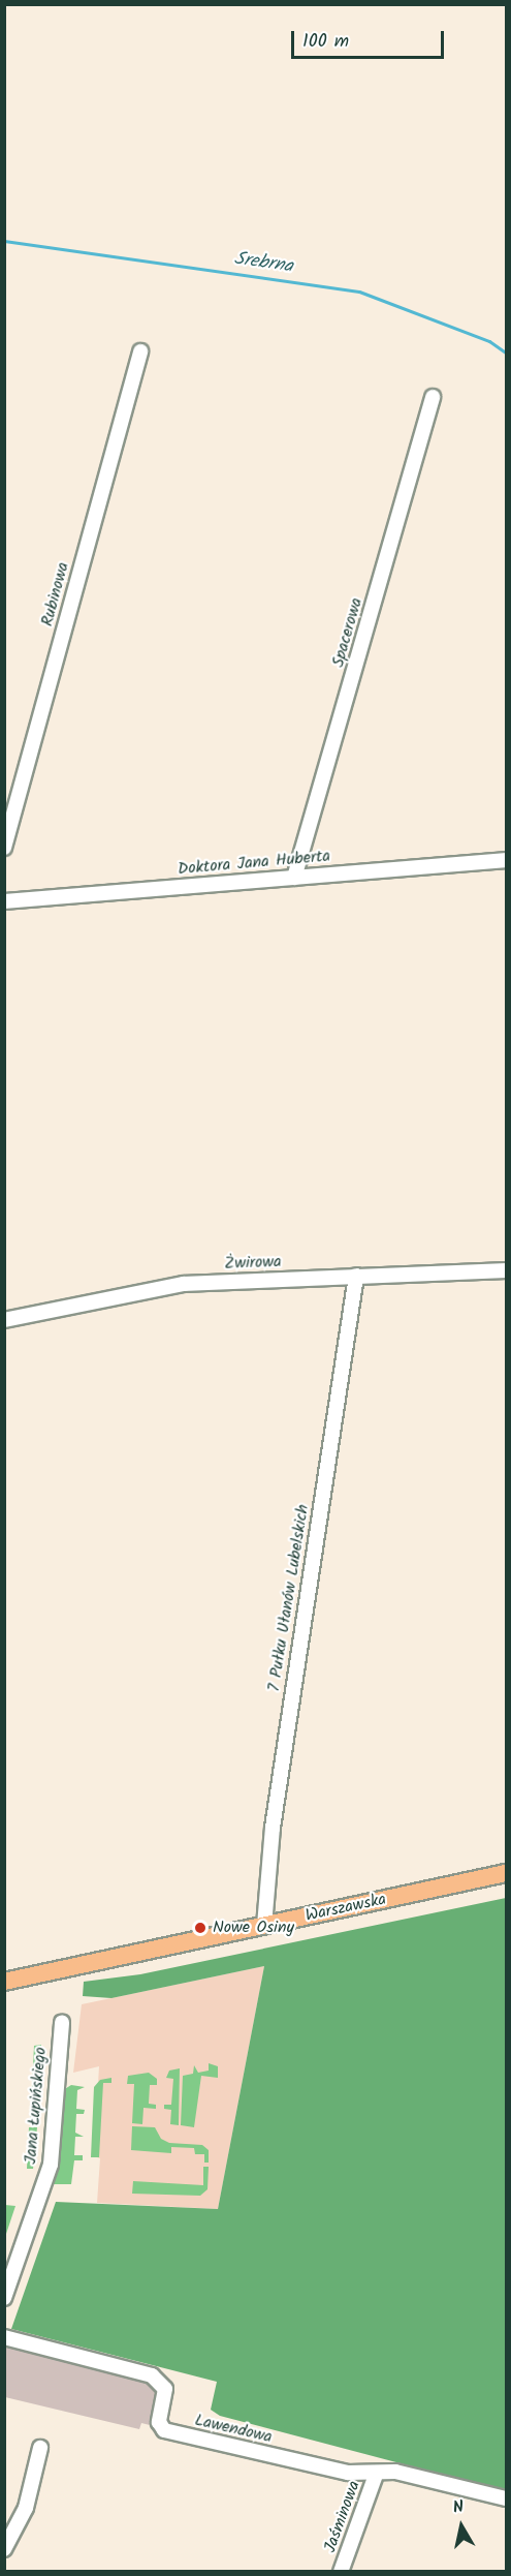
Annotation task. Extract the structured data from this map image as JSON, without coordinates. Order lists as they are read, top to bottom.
{
  "streets": {
    "main road": ["Warszawska"],
    "street": [
      "Rubinowa",
      "Spacerowa",
      "Doktora Jana Huberta",
      "Żwirowa",
      "7 Pułku Ułanów Lubelskich",
      "Jana Łupińskiego",
      "Lawendowa",
      "Jaśminowa"
    ]
  },
  "crossings": [
    ["Spacerowa", "Doktora Jana Huberta"],
    ["Żwirowa", "7 Pułku Ułanów Lubelskich"],
    ["7 Pułku Ułanów Lubelskich", "Warszawska"],
    ["Lawendowa", "Jaśminowa"]
  ],
  "water": ["Srebrna"],
  "places": ["Nowe Osiny"],
  "scale_bar": "100 m",
  "north": "top"
}
